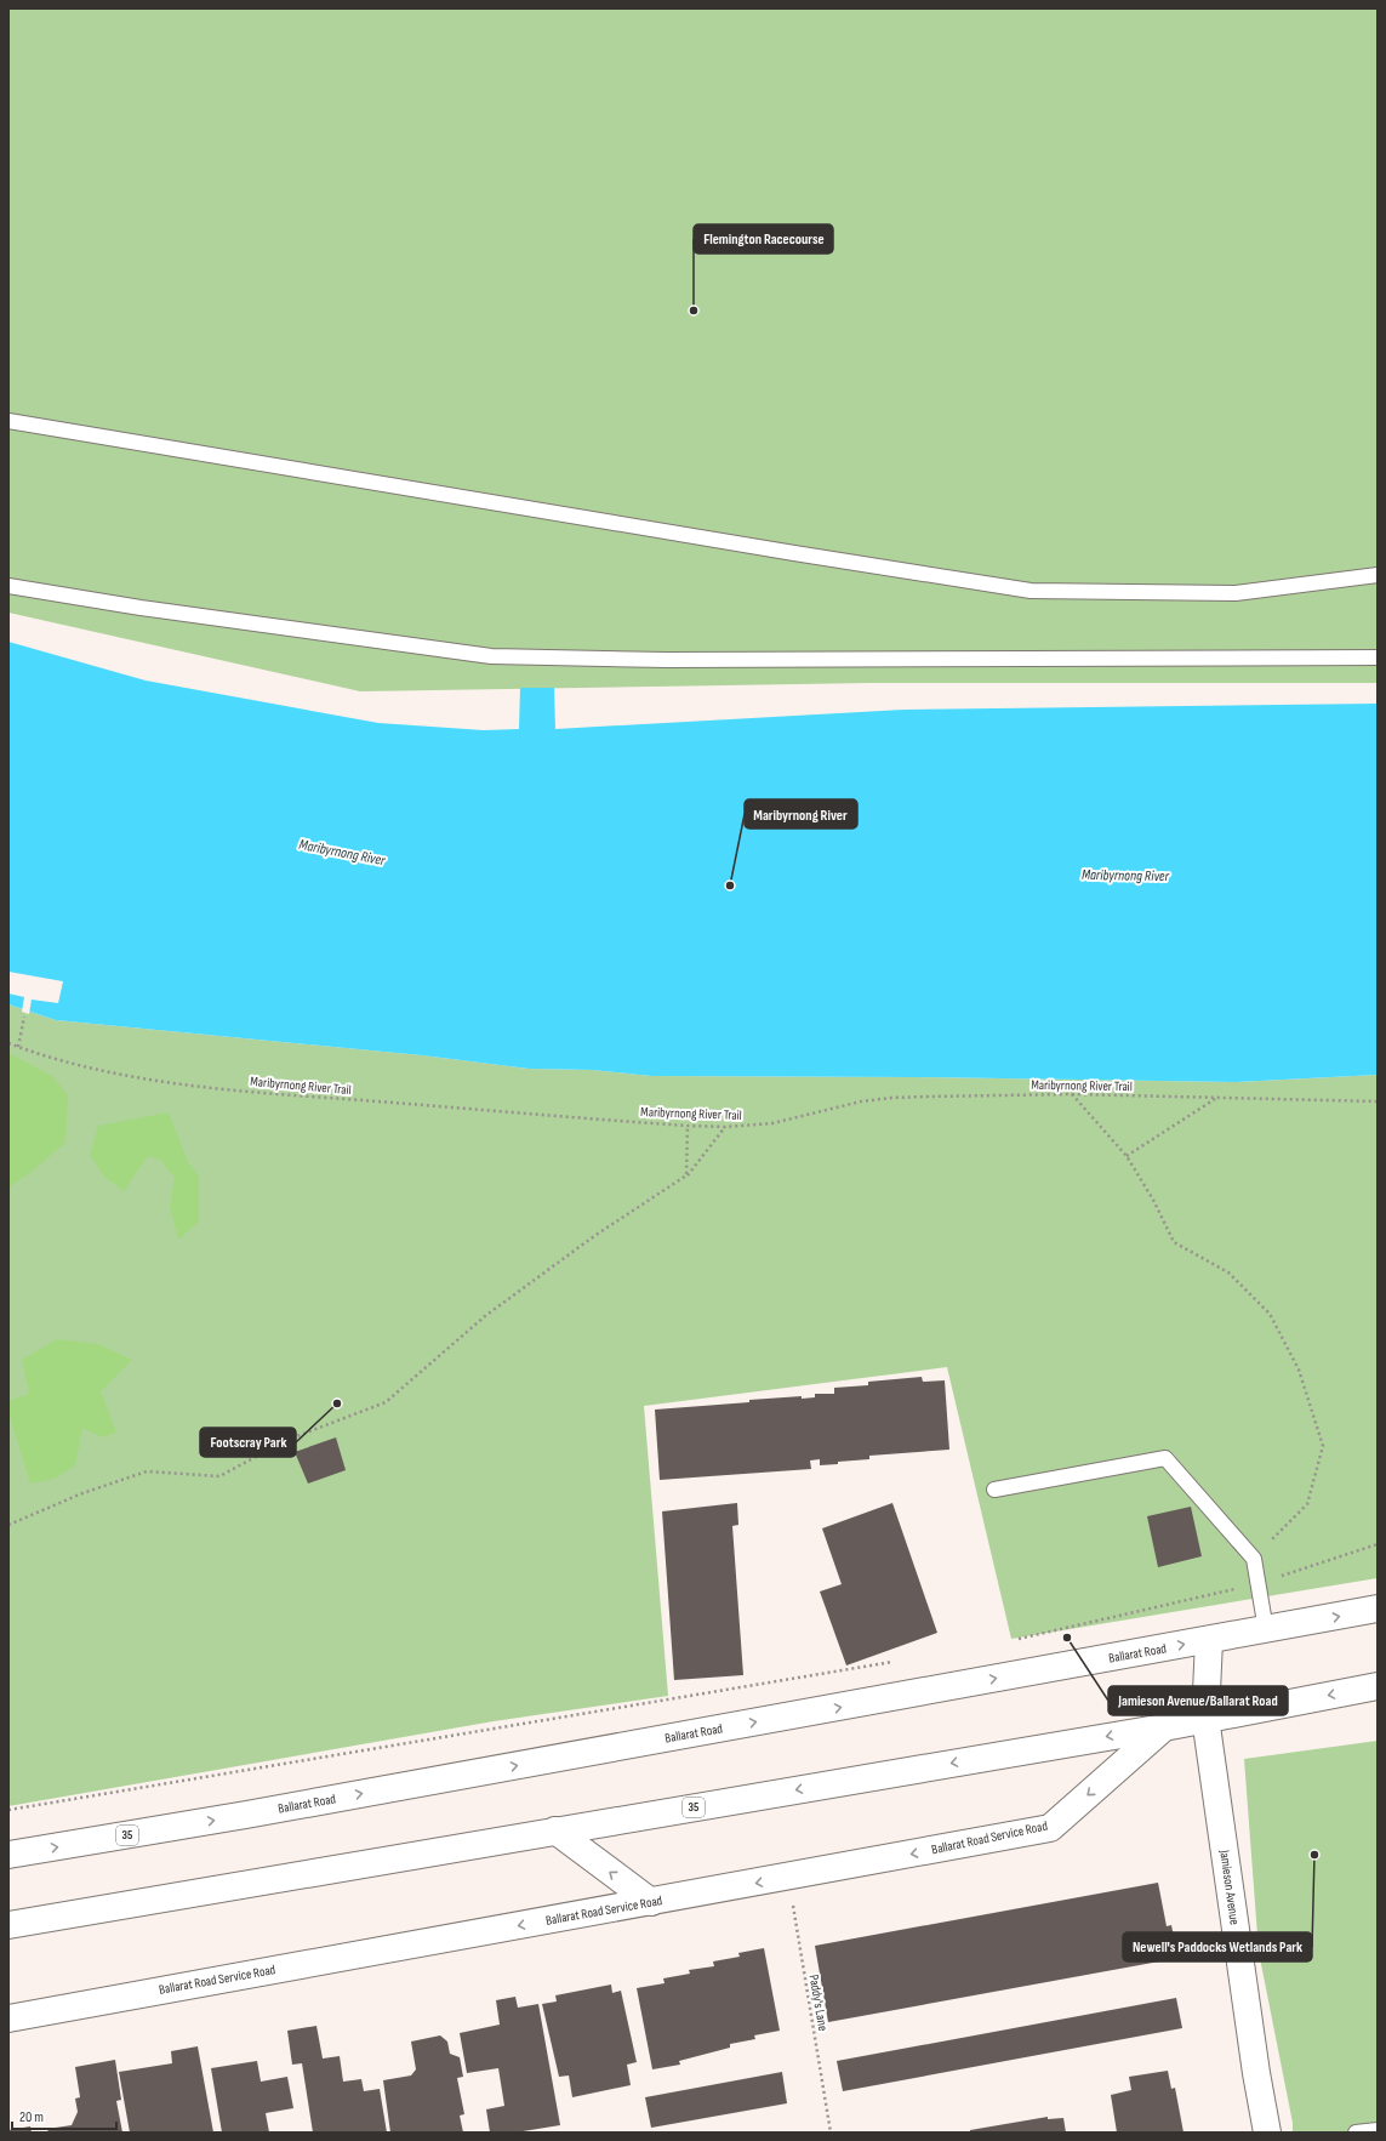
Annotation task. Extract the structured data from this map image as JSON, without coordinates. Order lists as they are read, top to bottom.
{
  "streets": {
    "main road": [
      "Ballarat Road",
      "35",
      "Ballarat Road Service Road",
      "Jamieson Avenue"
    ],
    "path": ["Maribyrnong River Trail", "Paddy's Lane"]
  },
  "crossings": [
    ["Ballarat Road", "Jamieson Avenue"],
    ["35", "Ballarat Road Service Road"],
    ["35", "Jamieson Avenue"],
    ["Ballarat Road Service Road", "Paddy's Lane"]
  ],
  "water": ["Maribyrnong River"],
  "places": [
    "Flemington Racecourse",
    "Maribyrnong River",
    "Footscray Park",
    "Jamieson Avenue/Ballarat Road",
    "Newell's Paddocks Wetlands Park"
  ],
  "scale_bar": "20 m"
}
